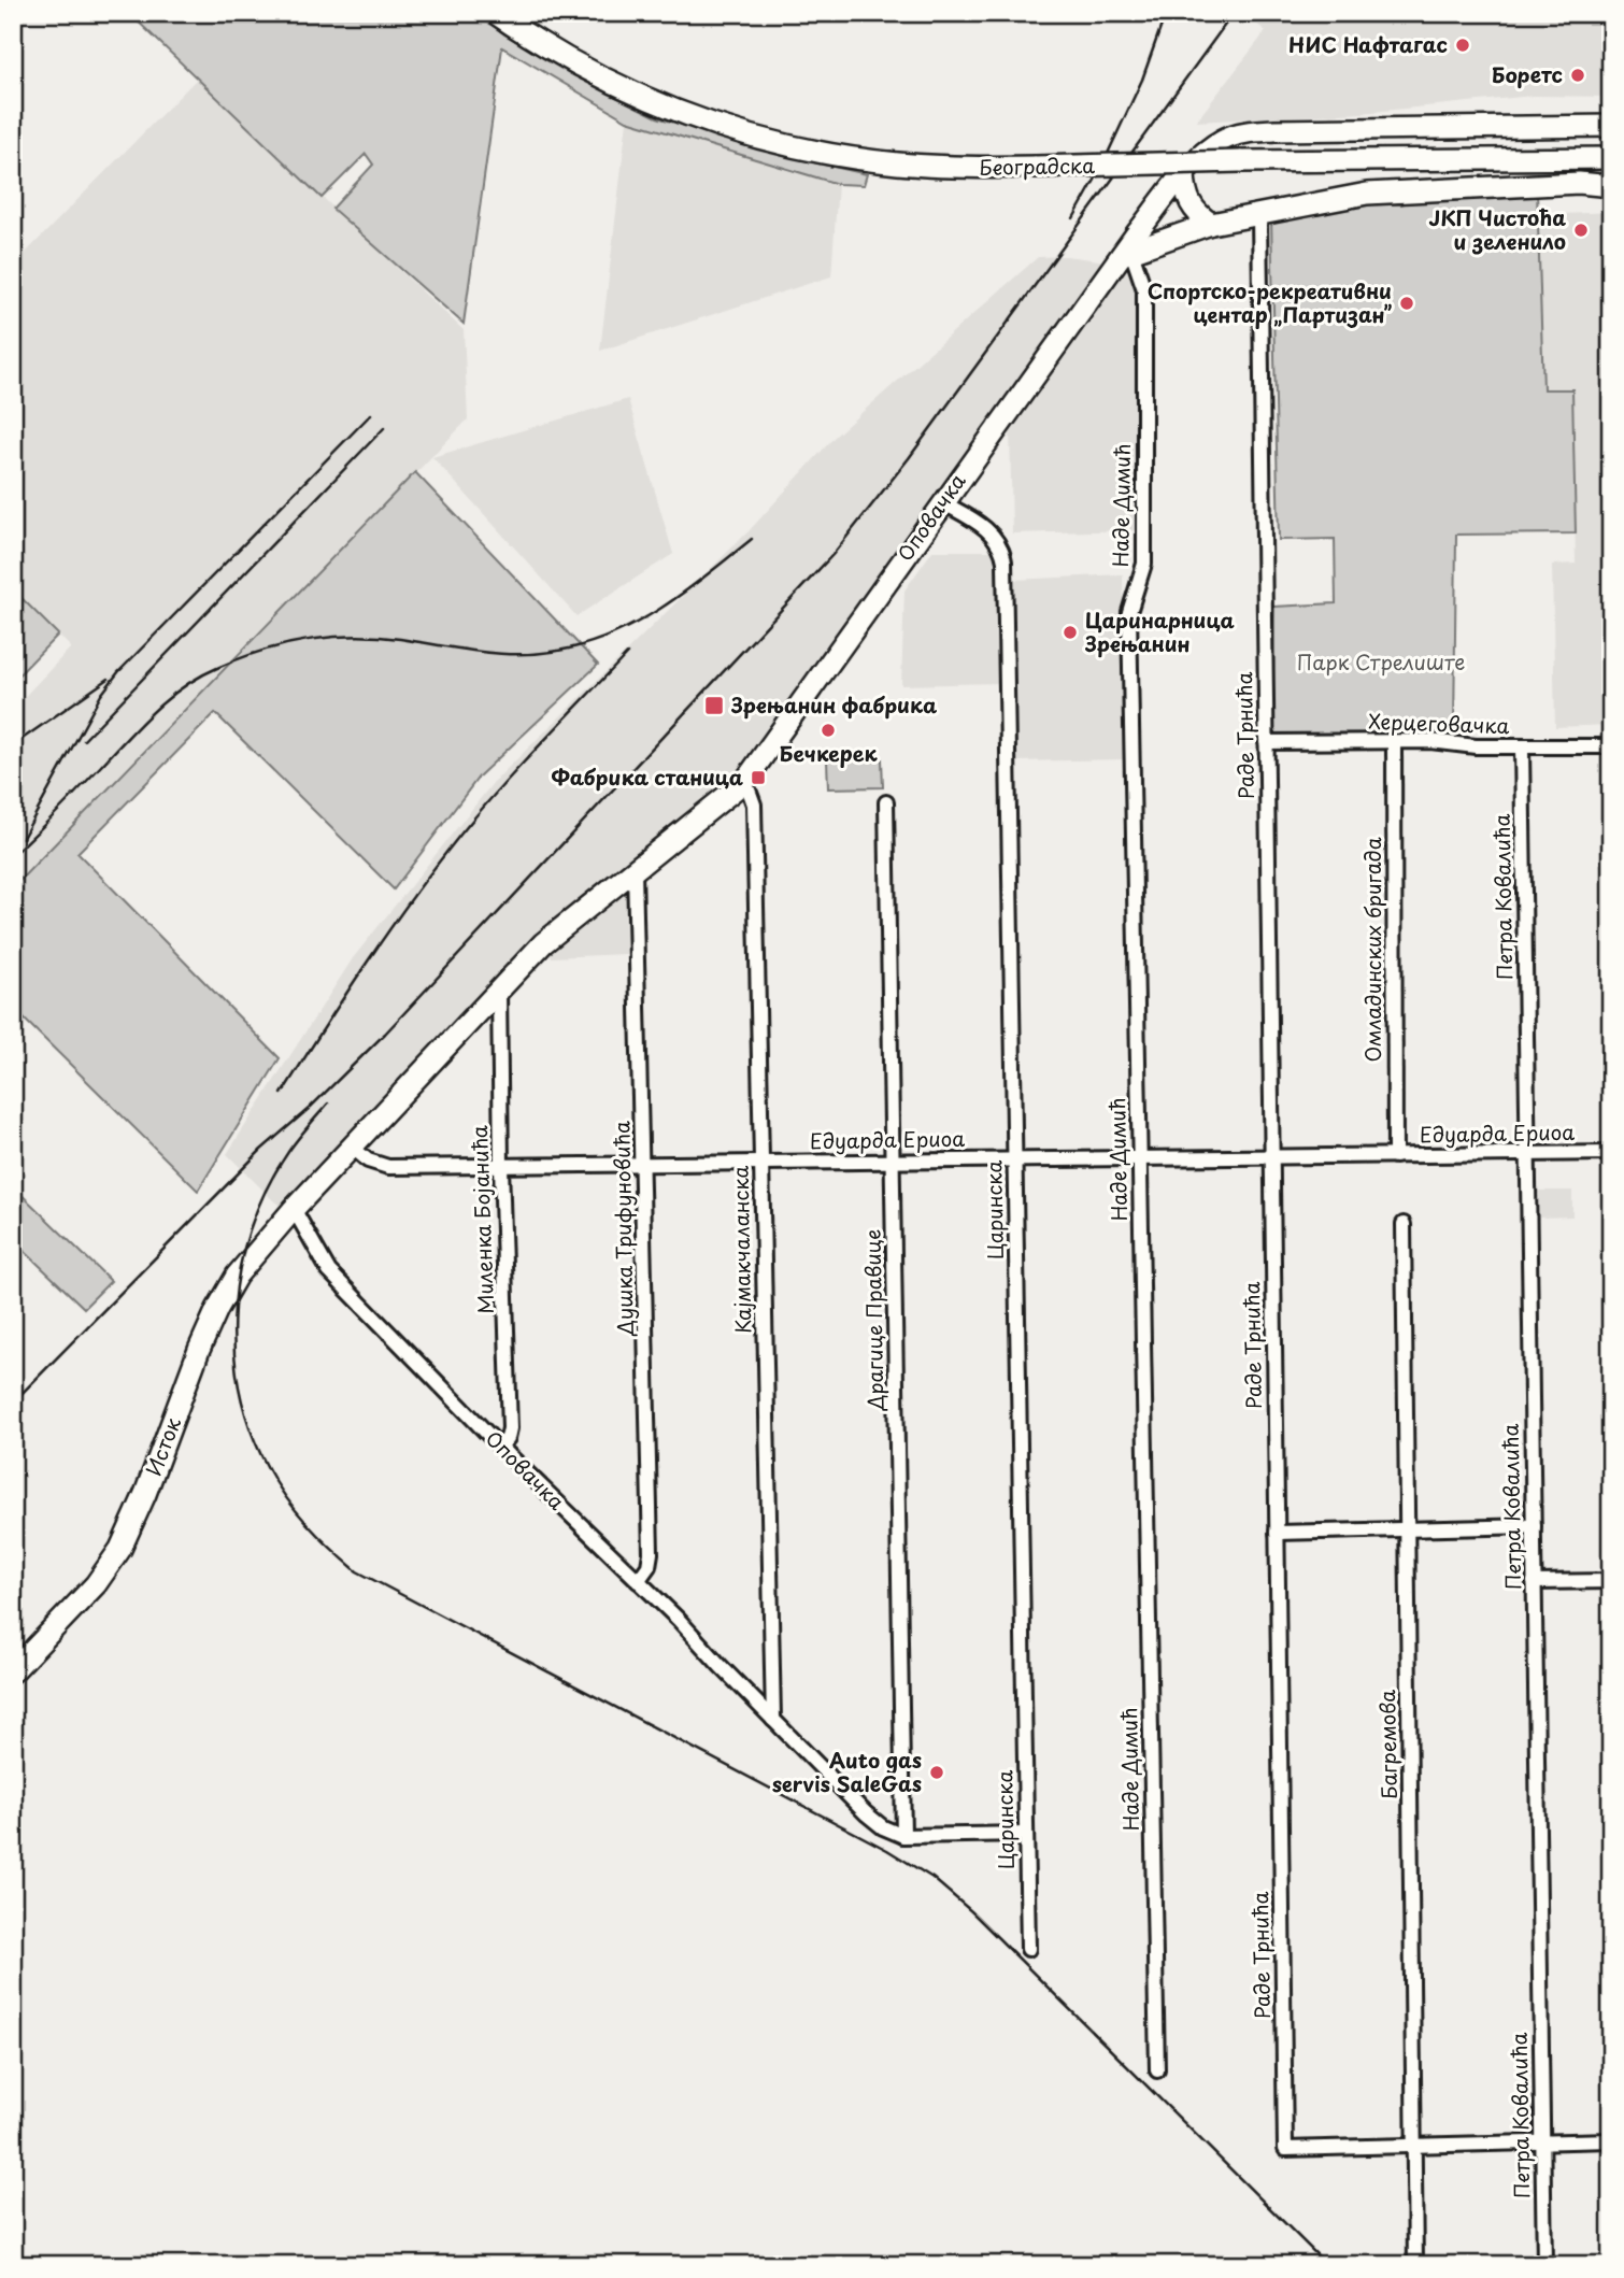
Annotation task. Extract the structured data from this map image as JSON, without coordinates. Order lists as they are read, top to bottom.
{
  "streets": {
    "main road": ["Београдска", "Оповачка", "Исток"],
    "street": [
      "Наде Димић",
      "Херцеговачка",
      "Раде Трнића",
      "Петра Ковалића",
      "Омладинских бригада",
      "Едуарда Ериоа",
      "Царинска",
      "Миленка Бојанића",
      "Душка Трифуновића",
      "Кајмакчаланска",
      "Драгице Правице",
      "Багремова"
    ]
  },
  "crossings": [
    ["Наде Димић", "Оповачка"],
    ["Наде Димић", "Едуарда Ериоа"],
    ["Оповачка", "Царинска"],
    ["Оповачка", "Миленка Бојанића"],
    ["Оповачка", "Душка Трифуновића"],
    ["Оповачка", "Кајмакчаланска"],
    ["Оповачка", "Драгице Правице"],
    ["Оповачка", "Исток"],
    ["Херцеговачка", "Раде Трнића"],
    ["Херцеговачка", "Петра Ковалића"],
    ["Херцеговачка", "Омладинских бригада"],
    ["Раде Трнића", "Петра Ковалића"],
    ["Раде Трнића", "Едуарда Ериоа"],
    ["Раде Трнића", "Багремова"],
    ["Петра Ковалића", "Едуарда Ериоа"],
    ["Омладинских бригада", "Едуарда Ериоа"],
    ["Едуарда Ериоа", "Царинска"],
    ["Едуарда Ериоа", "Миленка Бојанића"],
    ["Едуарда Ериоа", "Душка Трифуновића"],
    ["Едуарда Ериоа", "Кајмакчаланска"],
    ["Едуарда Ериоа", "Драгице Правице"],
    ["Едуарда Ериоа", "Исток"],
    ["Миленка Бојанића", "Исток"]
  ],
  "parks": ["Парк Стрелиште"],
  "places": {
    "other": [
      "НИС Нафтагас",
      "Боретс",
      "ЈКП Чистоћа и зеленило",
      "Спортско-рекреативни центар „Партизан”",
      "Царинарница Зрењанин",
      "Бечкерек",
      "Auto gas servis SaleGas"
    ],
    "transit": ["Зрењанин фабрика", "Фабрика станица"]
  }
}
